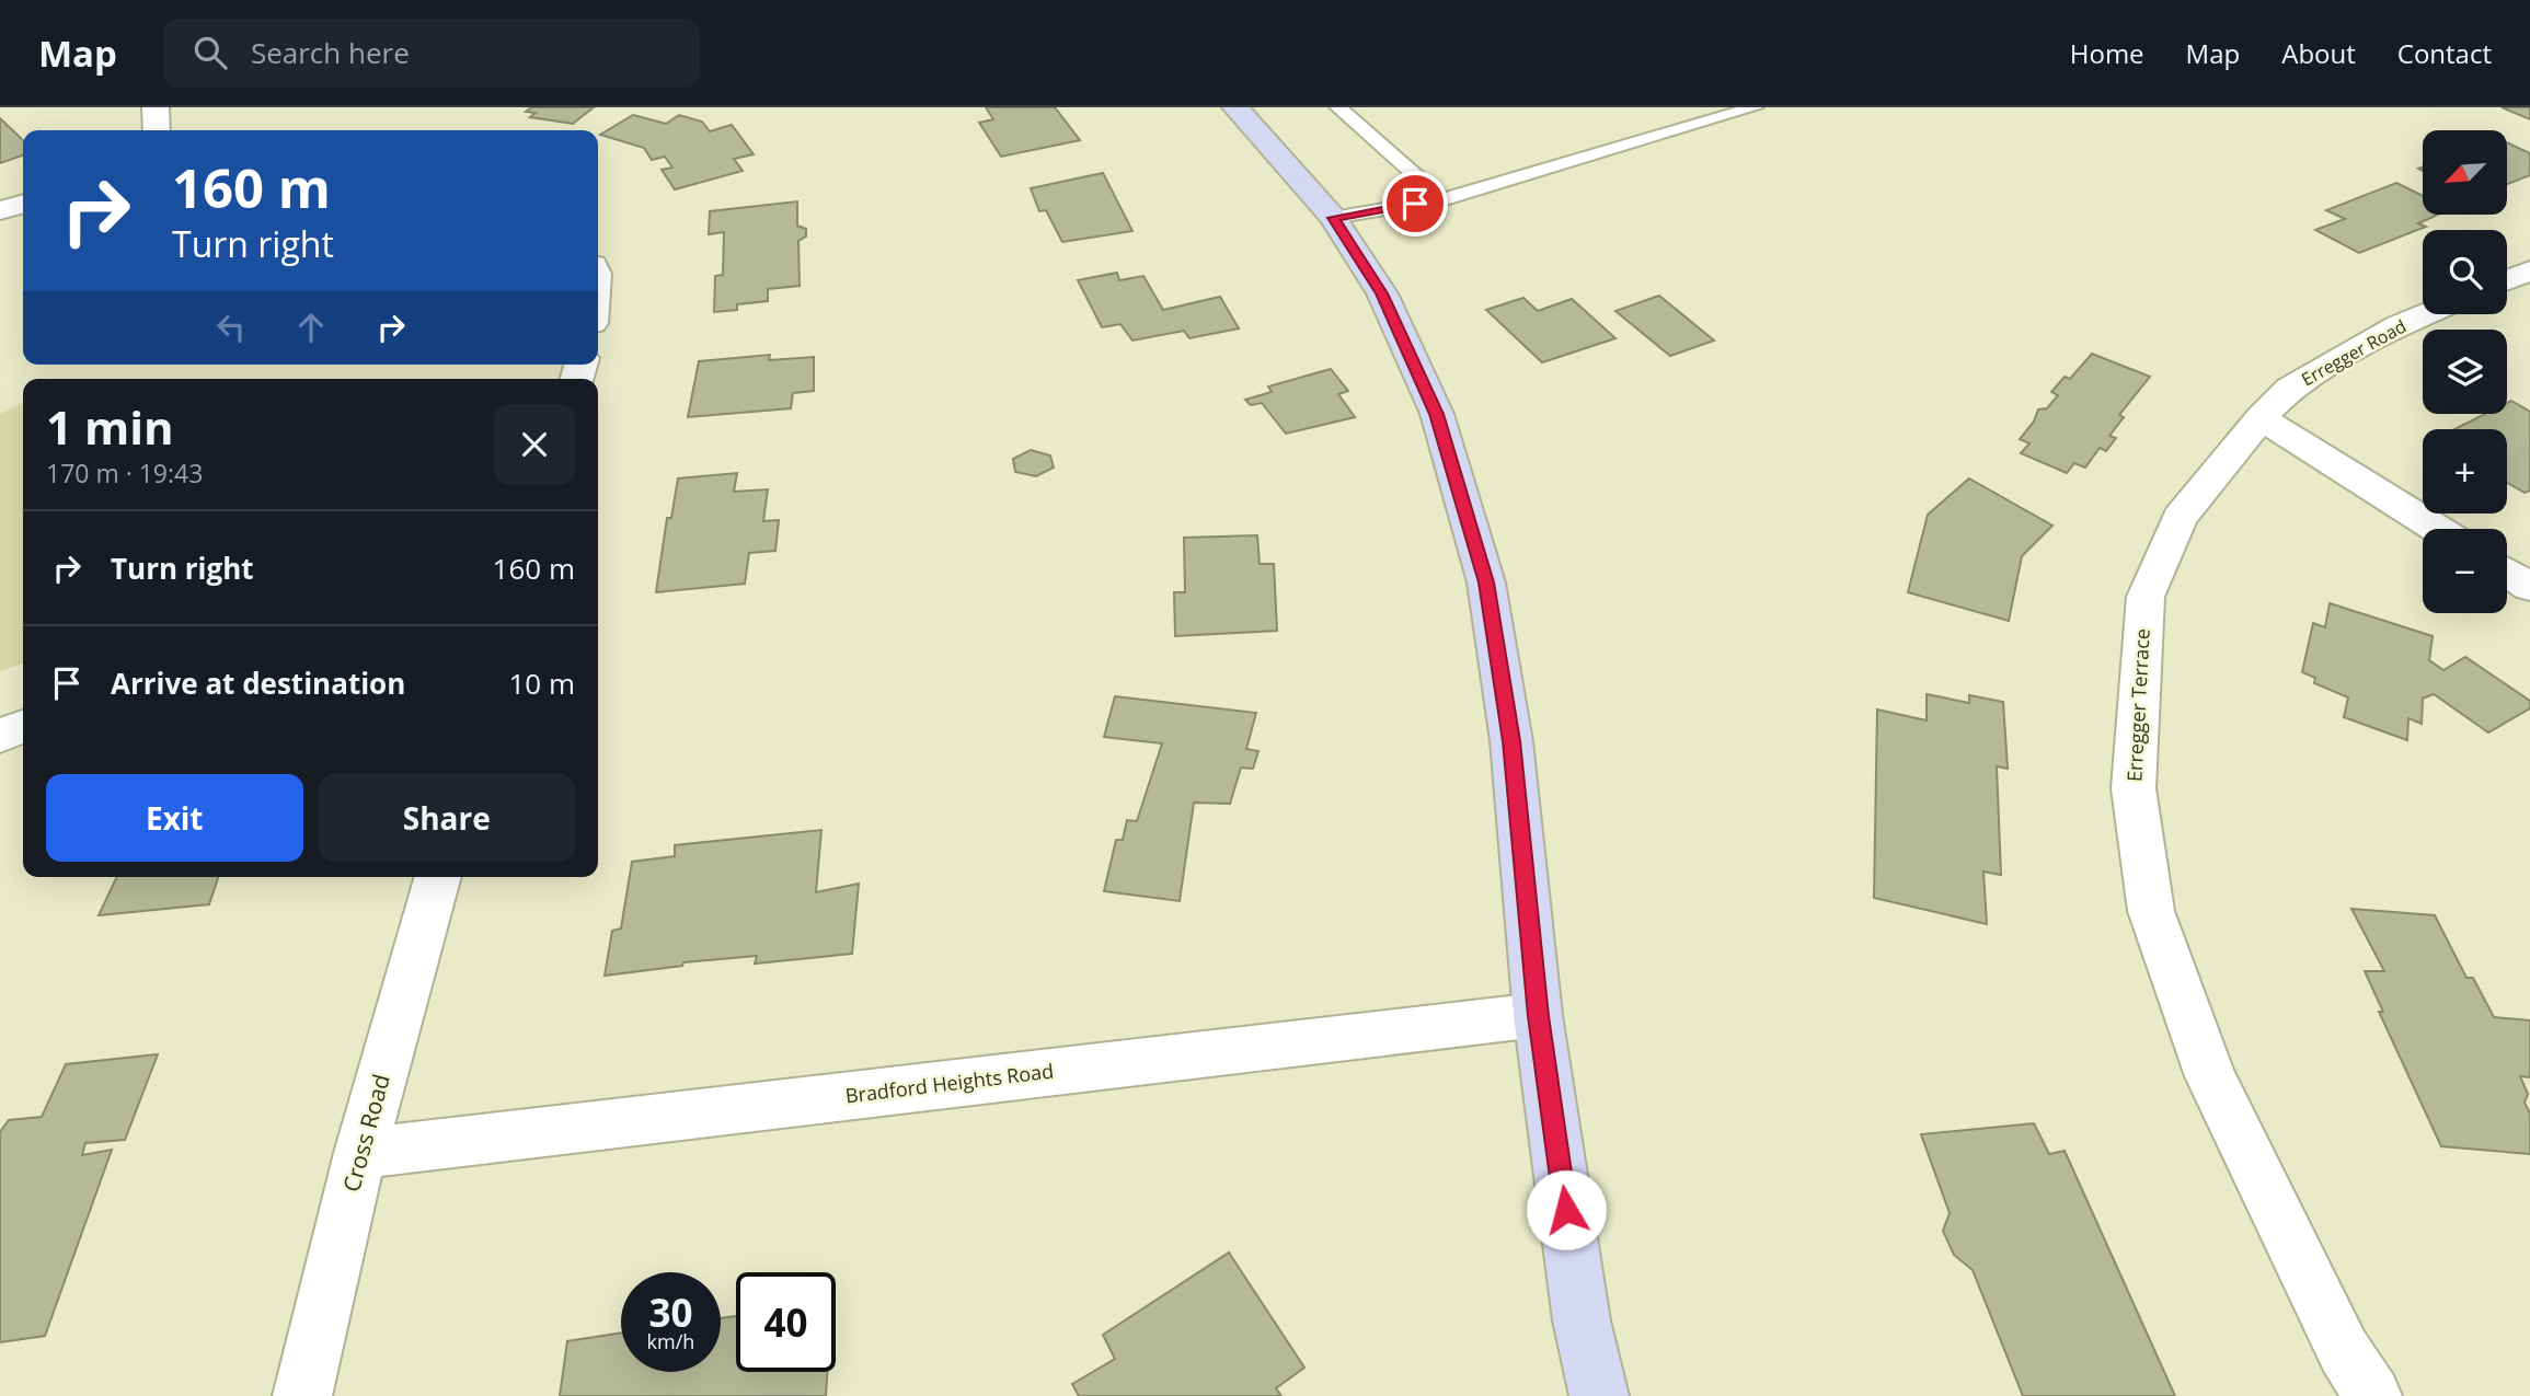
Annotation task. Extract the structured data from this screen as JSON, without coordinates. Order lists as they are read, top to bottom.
{
  "streets": {
    "street": [
      "Erregger Road",
      "Erregger Terrace",
      "Bradford Heights Road",
      "Cross Road"
    ]
  },
  "crossings": [
    ["Erregger Road", "Erregger Terrace"],
    ["Bradford Heights Road", "Cross Road"]
  ],
  "north": "bottom left",
  "page": {
    "header": "Map",
    "search": "Search here",
    "nav": [
      "Home",
      "Map",
      "About",
      "Contact"
    ],
    "map_buttons": ["+", "−"],
    "turn": ["160 m", "Turn right"],
    "heading": ["1 min", "170 m · 19:43"],
    "list": [
      {
        "name": "Turn right",
        "value": "160 m"
      },
      {
        "name": "Arrive at destination",
        "value": "10 m"
      }
    ],
    "buttons": ["Exit", "Share"],
    "speed": "30 km/h",
    "limit": "40"
  }
}
